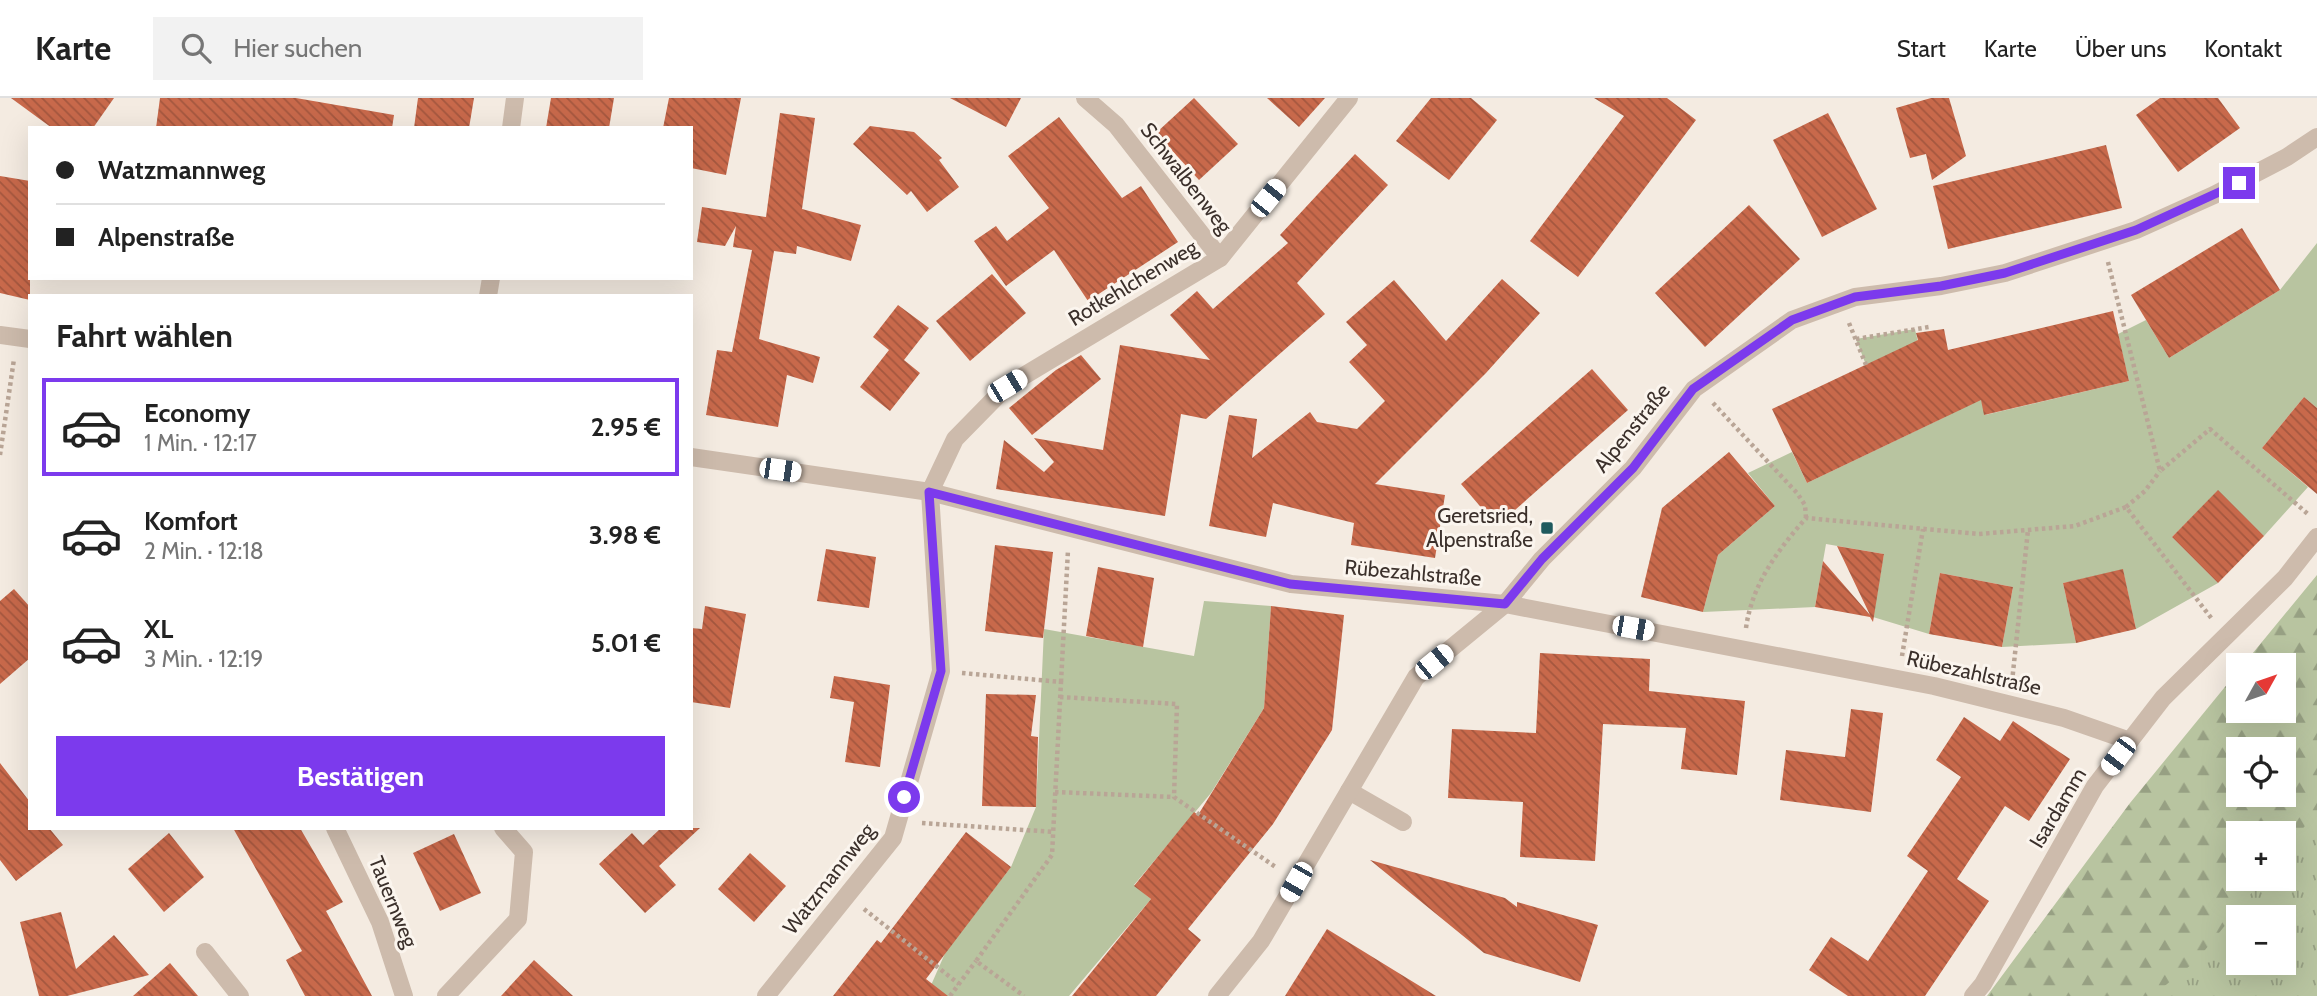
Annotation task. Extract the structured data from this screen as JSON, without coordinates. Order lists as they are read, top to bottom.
{
  "streets": {
    "street": [
      "Schwalbenweg",
      "Rotkehlchenweg",
      "Alpenstraße",
      "Rübezahlstraße",
      "Isardamm",
      "Watzmannweg",
      "Tauernweg"
    ]
  },
  "crossings": [
    ["Schwalbenweg", "Rotkehlchenweg"],
    ["Rotkehlchenweg", "Rübezahlstraße"],
    ["Rotkehlchenweg", "Watzmannweg"],
    ["Alpenstraße", "Rübezahlstraße"],
    ["Rübezahlstraße", "Isardamm"],
    ["Rübezahlstraße", "Watzmannweg"]
  ],
  "places": {
    "transit": ["Geretsried, Alpenstraße"]
  },
  "north": "top right",
  "page": {
    "header": "Karte",
    "search": "Hier suchen",
    "nav": [
      "Start",
      "Karte",
      "Über uns",
      "Kontakt"
    ],
    "banner": ["Watzmannweg", "Alpenstraße"],
    "heading": "Fahrt wählen",
    "list": [
      {
        "name": "Economy",
        "note": "1 Min. · 12:17",
        "value": "2.95 €"
      },
      {
        "name": "Komfort",
        "note": "2 Min. · 12:18",
        "value": "3.98 €"
      },
      {
        "name": "XL",
        "note": "3 Min. · 12:19",
        "value": "5.01 €"
      }
    ],
    "map_buttons": ["+", "−"],
    "buttons": "Bestätigen"
  }
}
